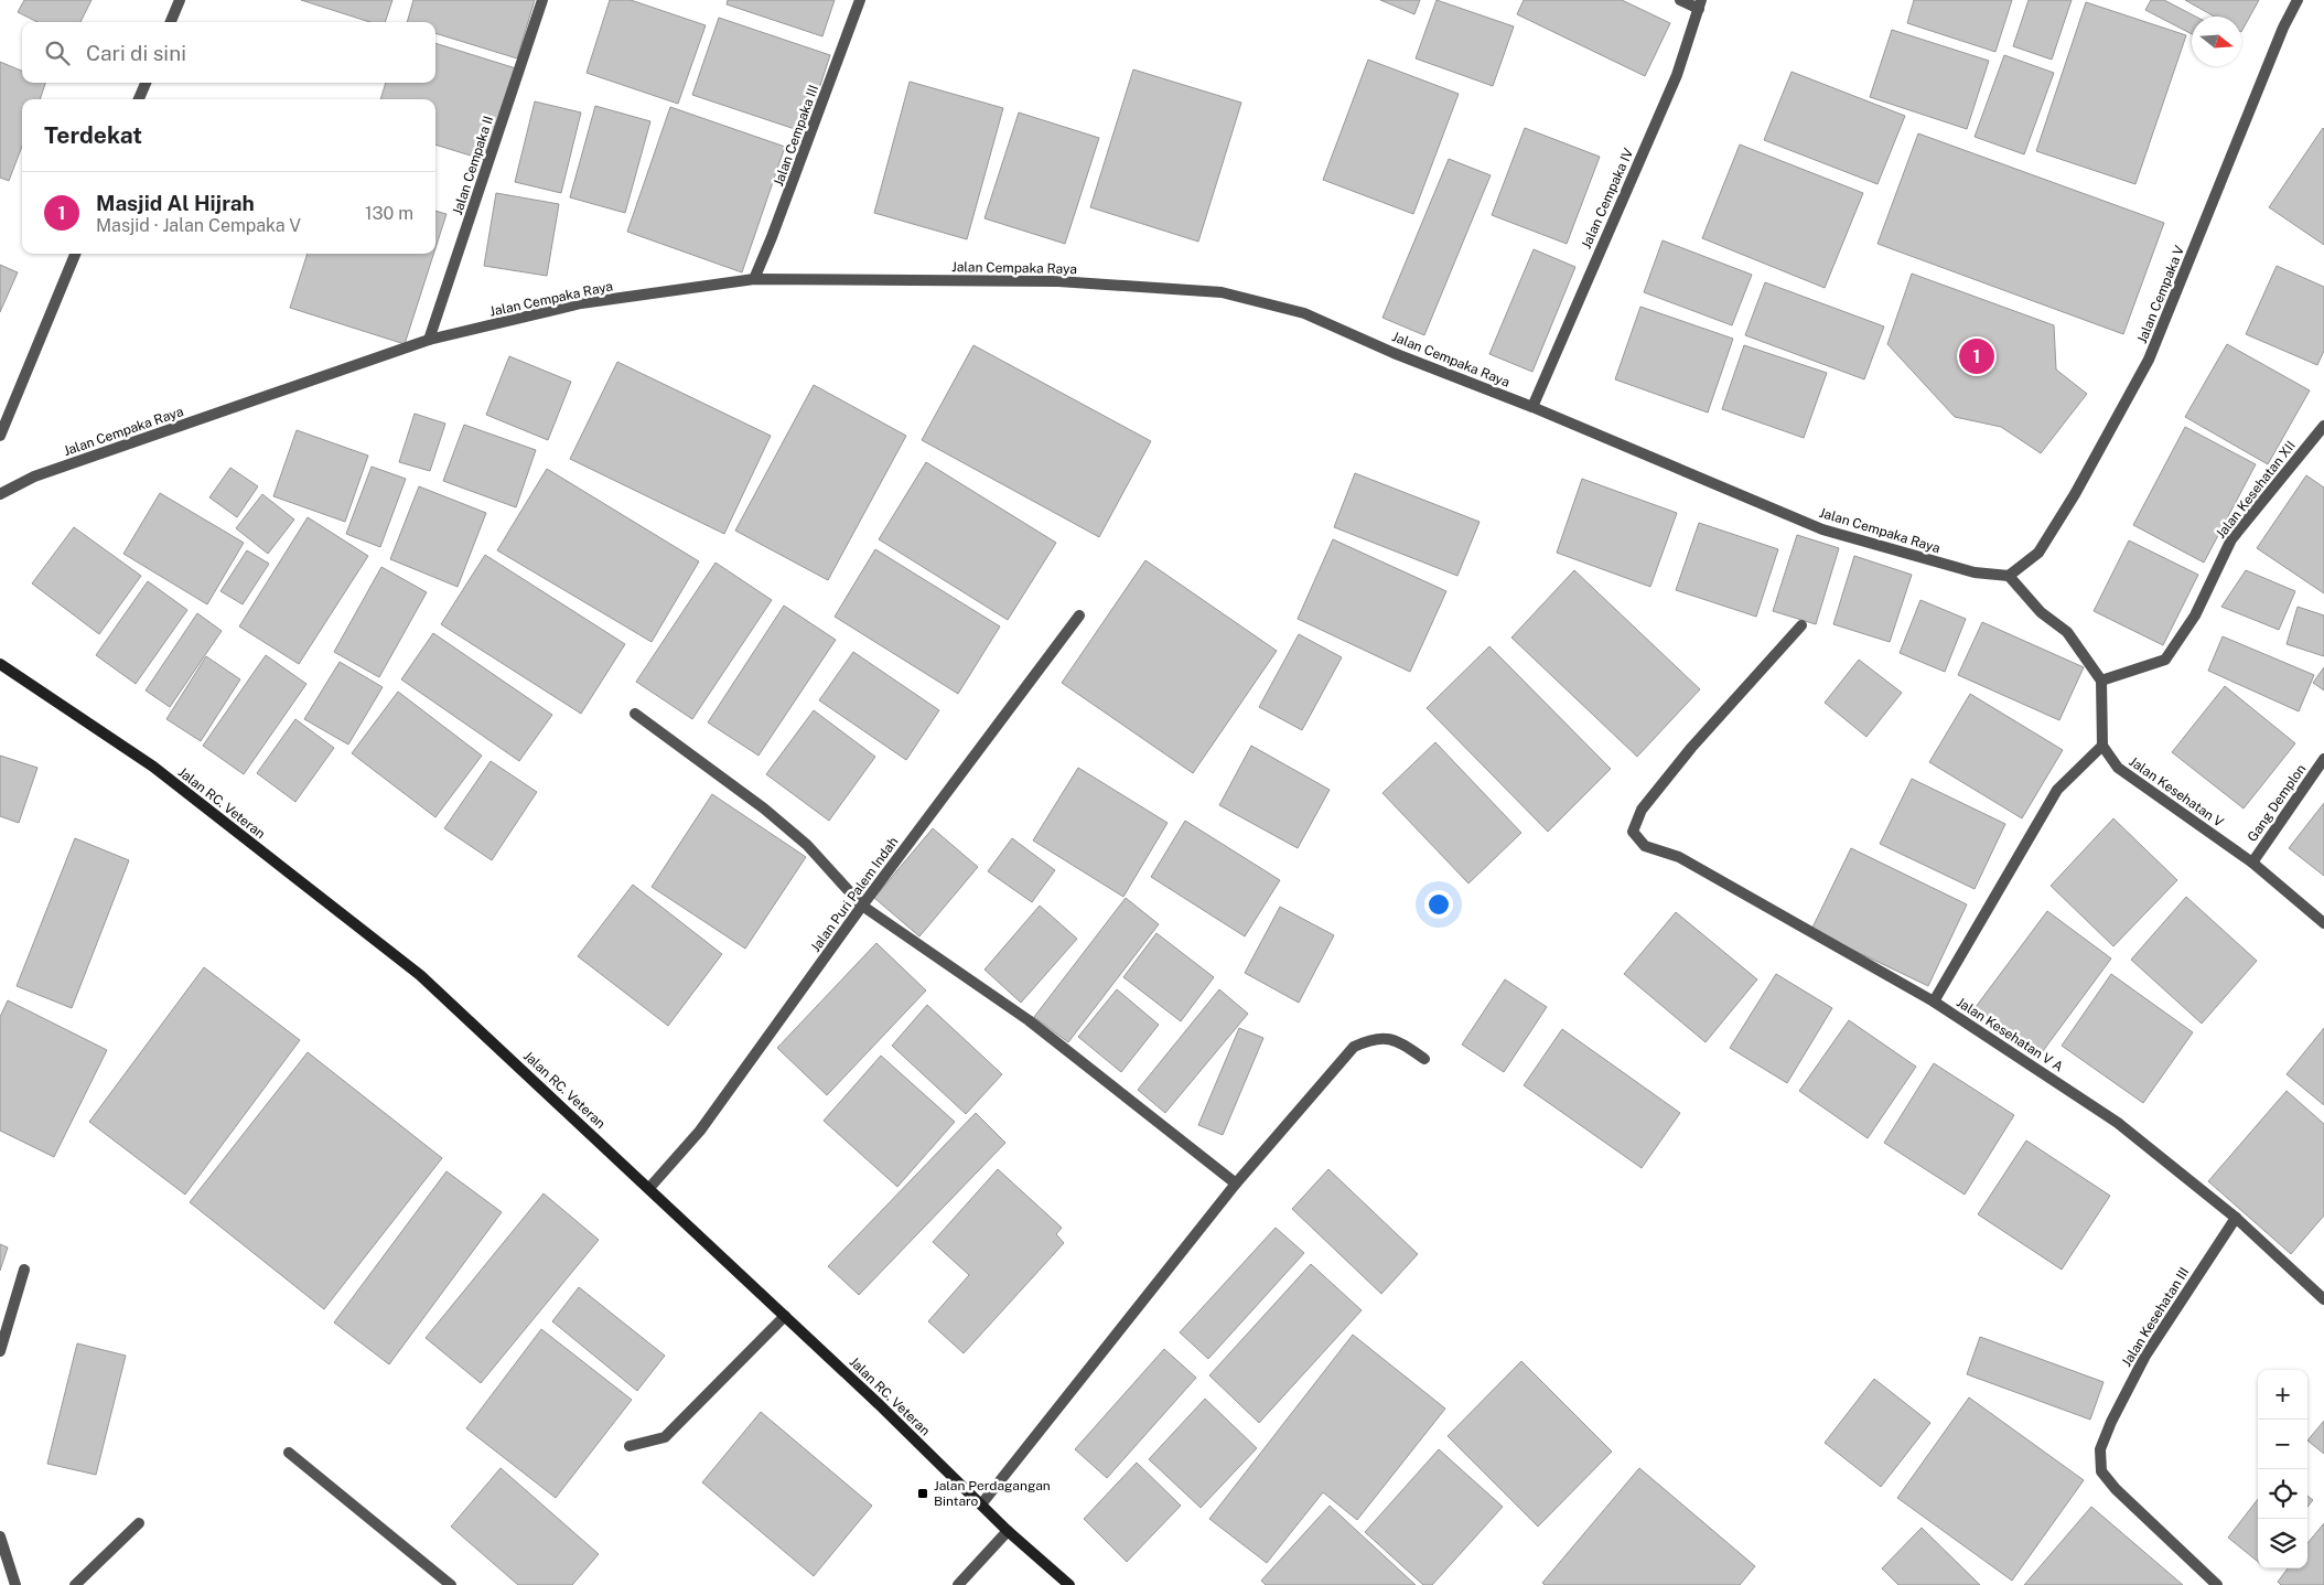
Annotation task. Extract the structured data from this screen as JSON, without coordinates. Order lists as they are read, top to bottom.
{
  "streets": {
    "main road": ["Jalan RC. Veteran"],
    "street": [
      "Jalan Cempaka III",
      "Jalan Cempaka II",
      "Jalan Cempaka IV",
      "Jalan Cempaka Raya",
      "Jalan Cempaka V",
      "Jalan Kesehatan XII",
      "Jalan Kesehatan V",
      "Gang Demplon",
      "Jalan Puri Palem Indah",
      "Jalan Kesehatan V A",
      "Jalan Kesehatan III"
    ]
  },
  "crossings": [
    ["Jalan Cempaka III", "Jalan Cempaka Raya"],
    ["Jalan Cempaka II", "Jalan Cempaka Raya"],
    ["Jalan Cempaka IV", "Jalan Cempaka Raya"],
    ["Jalan Cempaka Raya", "Jalan Cempaka V"],
    ["Jalan Kesehatan V", "Gang Demplon"],
    ["Jalan Kesehatan V", "Jalan Kesehatan V A"],
    ["Jalan RC. Veteran", "Jalan Puri Palem Indah"],
    ["Jalan Kesehatan V A", "Jalan Kesehatan III"]
  ],
  "places": {
    "transit": ["Jalan Perdagangan Bintaro"]
  },
  "north": "right",
  "page": {
    "search": "Cari di sini",
    "heading": "Terdekat",
    "list": [
      {
        "mark": "1",
        "name": "Masjid Al Hijrah",
        "note": "Masjid · Jalan Cempaka V",
        "value": "130 m"
      }
    ],
    "pins": "1",
    "map_buttons": ["+", "−"]
  }
}
